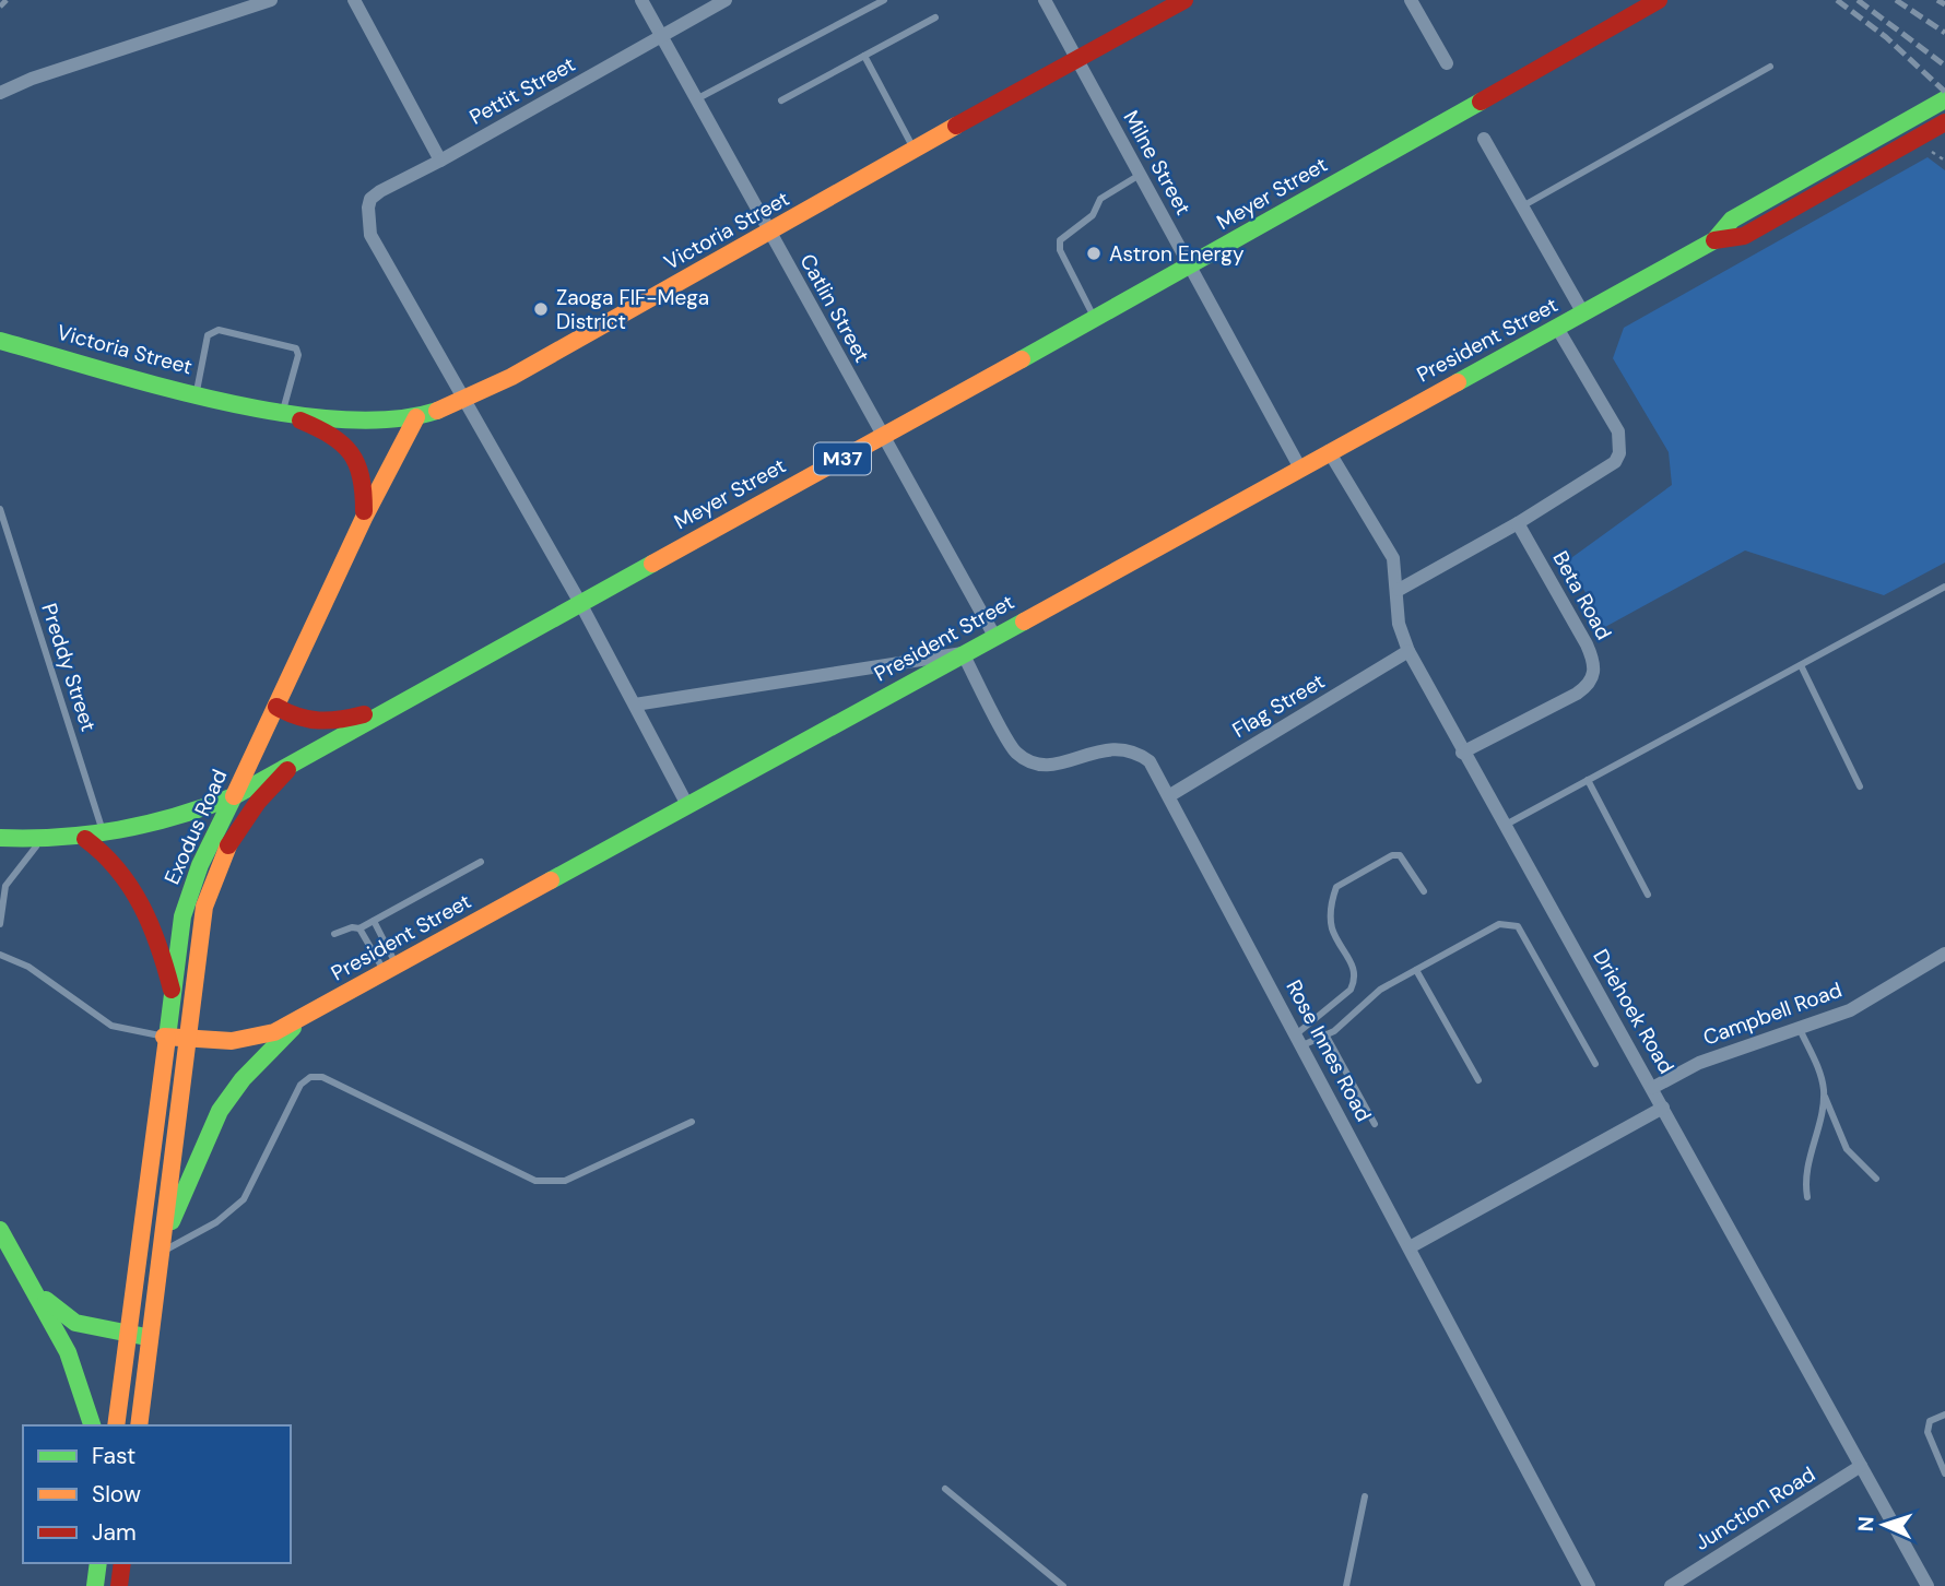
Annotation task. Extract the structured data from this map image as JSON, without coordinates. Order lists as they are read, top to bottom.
{
  "streets": {
    "street": [
      "Pettit Street",
      "Milne Street",
      "Meyer Street",
      "Victoria Street",
      "Catlin Street",
      "President Street",
      "M37",
      "Beta Road",
      "Flag Street",
      "Exodus Road",
      "Driehoek Road",
      "Campbell Road",
      "Rose Innes Road",
      "Junction Road"
    ],
    "lane": ["Preddy Street"]
  },
  "crossings": [
    ["Pettit Street", "Victoria Street"],
    ["Pettit Street", "Catlin Street"],
    ["Milne Street", "Meyer Street"],
    ["Milne Street", "Victoria Street"],
    ["Milne Street", "President Street"],
    ["Meyer Street", "Catlin Street"],
    ["Meyer Street", "Preddy Street"],
    ["Meyer Street", "Exodus Road"],
    ["Victoria Street", "Catlin Street"],
    ["Victoria Street", "Exodus Road"],
    ["Catlin Street", "President Street"],
    ["President Street", "Exodus Road"],
    ["President Street", "Driehoek Road"],
    ["President Street", "Rose Innes Road"],
    ["Beta Road", "Driehoek Road"],
    ["Flag Street", "Driehoek Road"],
    ["Flag Street", "Rose Innes Road"],
    ["Driehoek Road", "Campbell Road"],
    ["Driehoek Road", "Junction Road"]
  ],
  "places": ["Astron Energy", "Zaoga FIF-Mega District"],
  "legend": ["Fast", "Slow", "Jam"],
  "north": "left"
}
